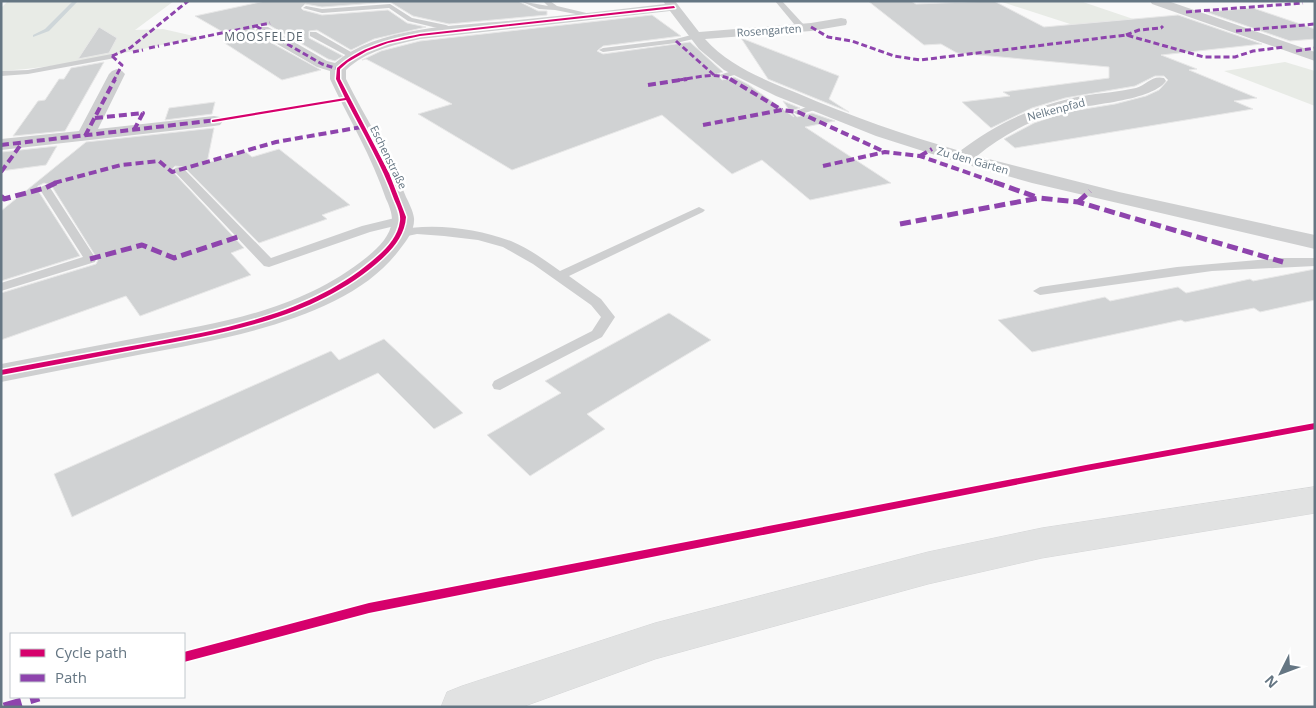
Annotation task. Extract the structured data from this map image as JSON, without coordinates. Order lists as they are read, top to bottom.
{
  "streets": {
    "street": [
      "Rosengarten",
      "Nelkenpfad",
      "Eschenstraße",
      "Zu den Gärten"
    ]
  },
  "crossings": [
    ["Rosengarten", "Zu den Gärten"],
    ["Nelkenpfad", "Zu den Gärten"]
  ],
  "districts": ["MOOSFELDE"],
  "legend": ["Cycle path", "Path"],
  "north": "bottom left"
}
